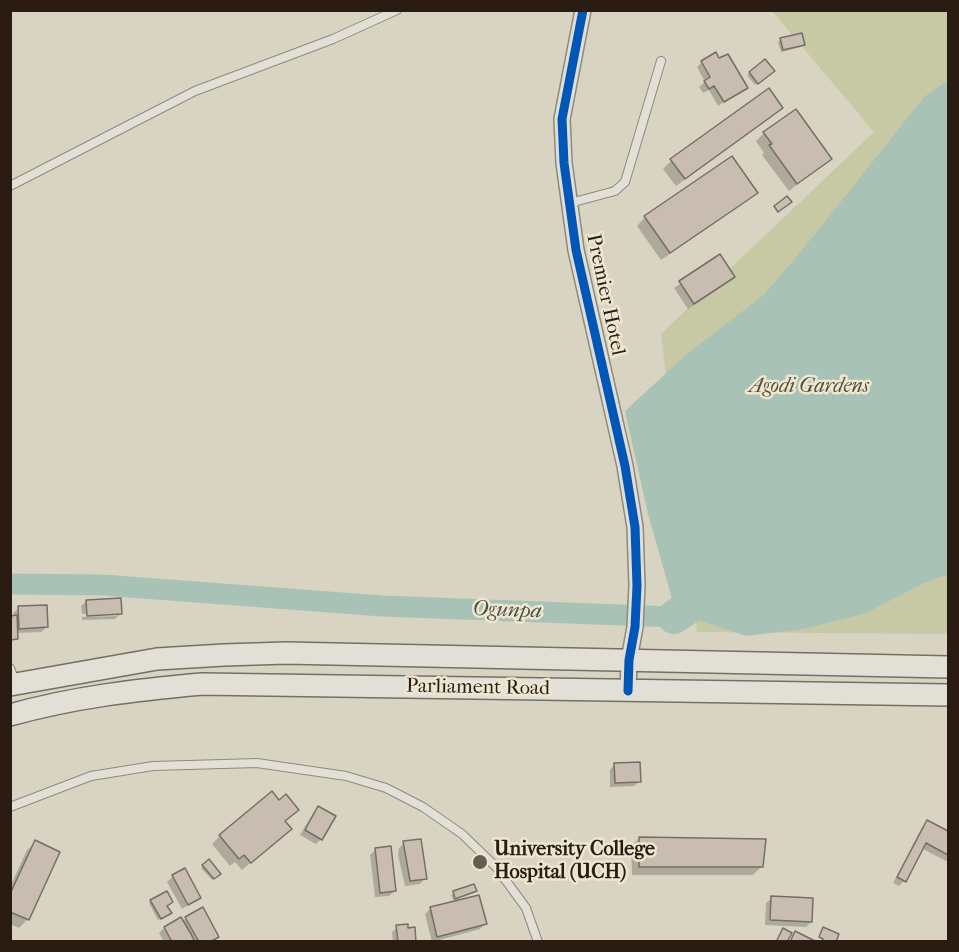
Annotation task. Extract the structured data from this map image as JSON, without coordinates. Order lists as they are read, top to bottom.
{
  "streets": {
    "main road": ["Parliament Road"],
    "street": ["Premier Hotel"]
  },
  "crossings": [
    ["Premier Hotel", "Parliament Road"]
  ],
  "water": ["Ogunpa"],
  "parks": ["Agodi Gardens"],
  "places": ["University College Hospital (UCH)"]
}
